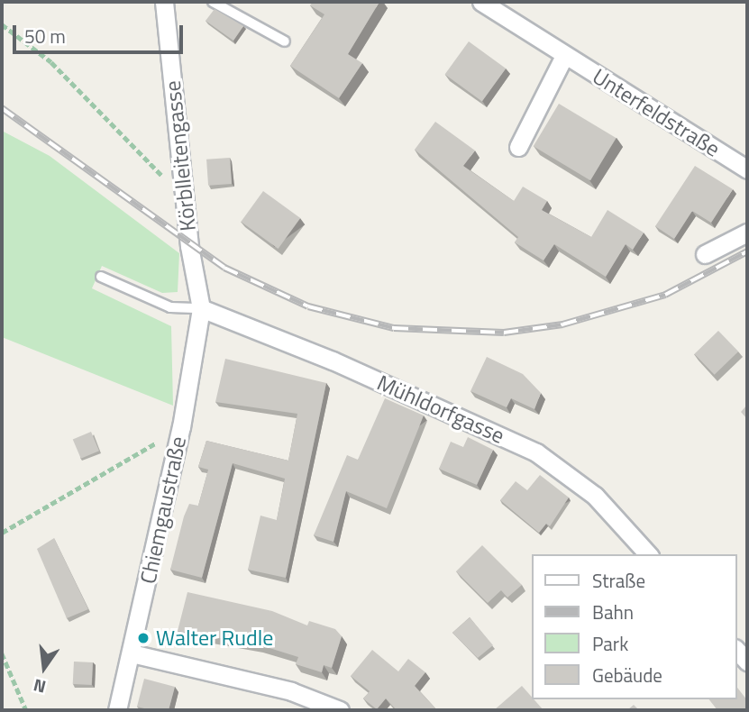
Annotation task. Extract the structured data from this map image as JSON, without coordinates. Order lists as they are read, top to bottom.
{
  "streets": {
    "street": [
      "Unterfeldstraße",
      "Körblleitengasse",
      "Mühldorfgasse",
      "Chiemgaustraße"
    ]
  },
  "crossings": [
    ["Körblleitengasse", "Mühldorfgasse"],
    ["Körblleitengasse", "Chiemgaustraße"],
    ["Mühldorfgasse", "Chiemgaustraße"]
  ],
  "places": ["Walter Rudle"],
  "legend": [
    "Straße",
    "Bahn",
    "Park",
    "Gebäude"
  ],
  "scale_bar": "50 m",
  "north": "bottom"
}
